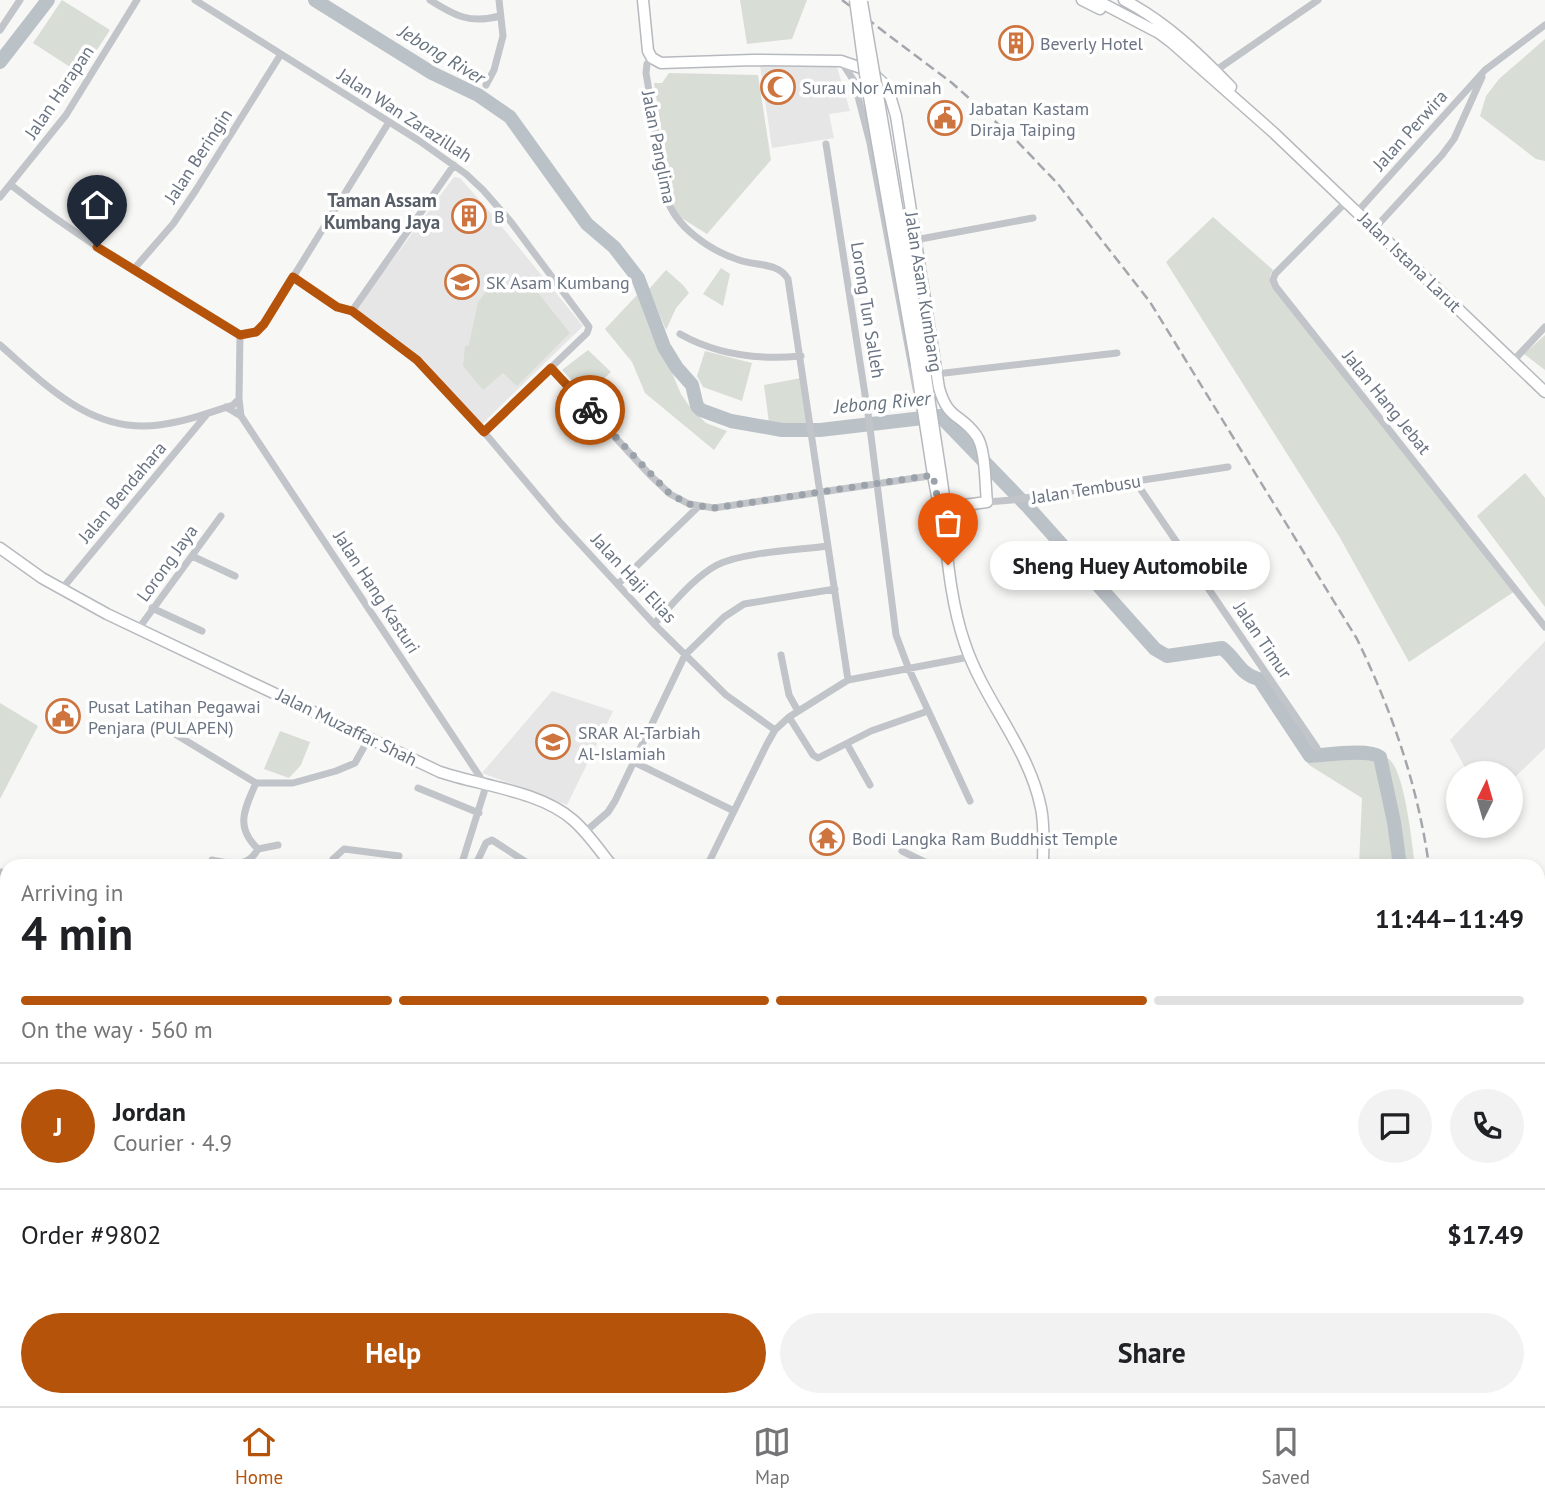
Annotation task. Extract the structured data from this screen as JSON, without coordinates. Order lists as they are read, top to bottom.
{
  "streets": {
    "main road": [
      "Jalan Panglima",
      "Jalan Istana Larut",
      "Jalan Asam Kumbang",
      "Jalan Tembusu",
      "Jalan Muzaffar Shah"
    ],
    "street": [
      "Jalan Harapan",
      "Jalan Wan Zarazillah",
      "Jalan Perwira",
      "Jalan Beringin",
      "Lorong Tun Salleh",
      "Jalan Hang Jebat",
      "Jalan Bendahara",
      "Lorong Jaya",
      "Jalan Haji Elias",
      "Jalan Hang Kasturi",
      "Jalan Timur"
    ]
  },
  "crossings": [
    ["Jalan Wan Zarazillah", "Jalan Beringin"],
    ["Jalan Perwira", "Jalan Istana Larut"],
    ["Jalan Panglima", "Jalan Asam Kumbang"],
    ["Jalan Istana Larut", "Jalan Hang Jebat"],
    ["Jalan Asam Kumbang", "Jalan Tembusu"],
    ["Jalan Tembusu", "Jalan Timur"],
    ["Jalan Bendahara", "Jalan Muzaffar Shah"],
    ["Lorong Jaya", "Jalan Muzaffar Shah"],
    ["Jalan Hang Kasturi", "Jalan Muzaffar Shah"]
  ],
  "districts": ["Taman Assam Kumbang Jaya"],
  "water": ["Jebong River"],
  "places": {
    "building": ["Beverly Hotel", "B"],
    "mosque": ["Surau Nor Aminah"],
    "public building": ["Jabatan Kastam Diraja Taiping", "Pusat Latihan Pegawai Penjara (PULAPEN)"],
    "school or university": ["SK Asam Kumbang", "SRAR Al-Tarbiah Al-Islamiah"],
    "other": ["Sheng Huey Automobile"],
    "temple": ["Bodi Langka Ram Buddhist Temple"]
  },
  "north": "top",
  "page": {
    "bubble": "Sheng Huey Automobile",
    "heading": ["4 min", "Arriving in", "11:44–11:49"],
    "panel": [
      "Jordan",
      "Courier · 4.9",
      "Order #9802",
      "$17.49"
    ],
    "bar": "On the way · 560 m",
    "round": "J",
    "buttons": ["Help", "Share"],
    "tabs": ["Home", "Map", "Saved"]
  }
}
